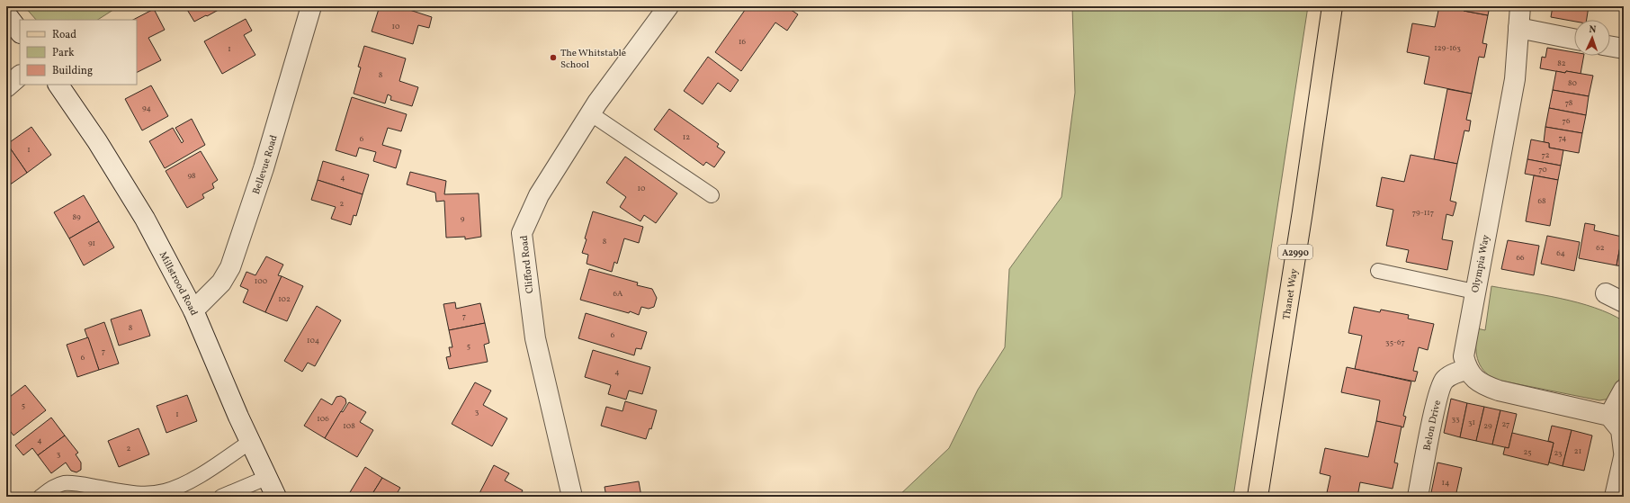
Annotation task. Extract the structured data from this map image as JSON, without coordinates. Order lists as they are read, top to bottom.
{
  "streets": {
    "main road": ["A2990", "Thanet Way"],
    "street": [
      "Bellevue Road",
      "Olympia Way",
      "Clifford Road",
      "Millstrood Road",
      "Belon Drive"
    ]
  },
  "crossings": [
    ["Bellevue Road", "Millstrood Road"],
    ["Olympia Way", "Belon Drive"]
  ],
  "places": ["The Whitstable School"],
  "house_numbers": [
    "10",
    "16",
    "129-163",
    "1",
    "82",
    "8",
    "80",
    "78",
    "94",
    "76",
    "12",
    "74",
    "6",
    "1",
    "72",
    "70",
    "98",
    "4",
    "10",
    "68",
    "2",
    "79-117",
    "89",
    "9",
    "8",
    "91",
    "62",
    "64",
    "66",
    "100",
    "6A",
    "102",
    "7",
    "8",
    "6",
    "104",
    "35-67",
    "5",
    "7",
    "6",
    "4",
    "5",
    "3",
    "1",
    "106",
    "33",
    "31",
    "27",
    "108",
    "29",
    "4",
    "2",
    "21",
    "25",
    "23",
    "3",
    "14"
  ],
  "legend": ["Road", "Park", "Building"],
  "north": "top"
}
